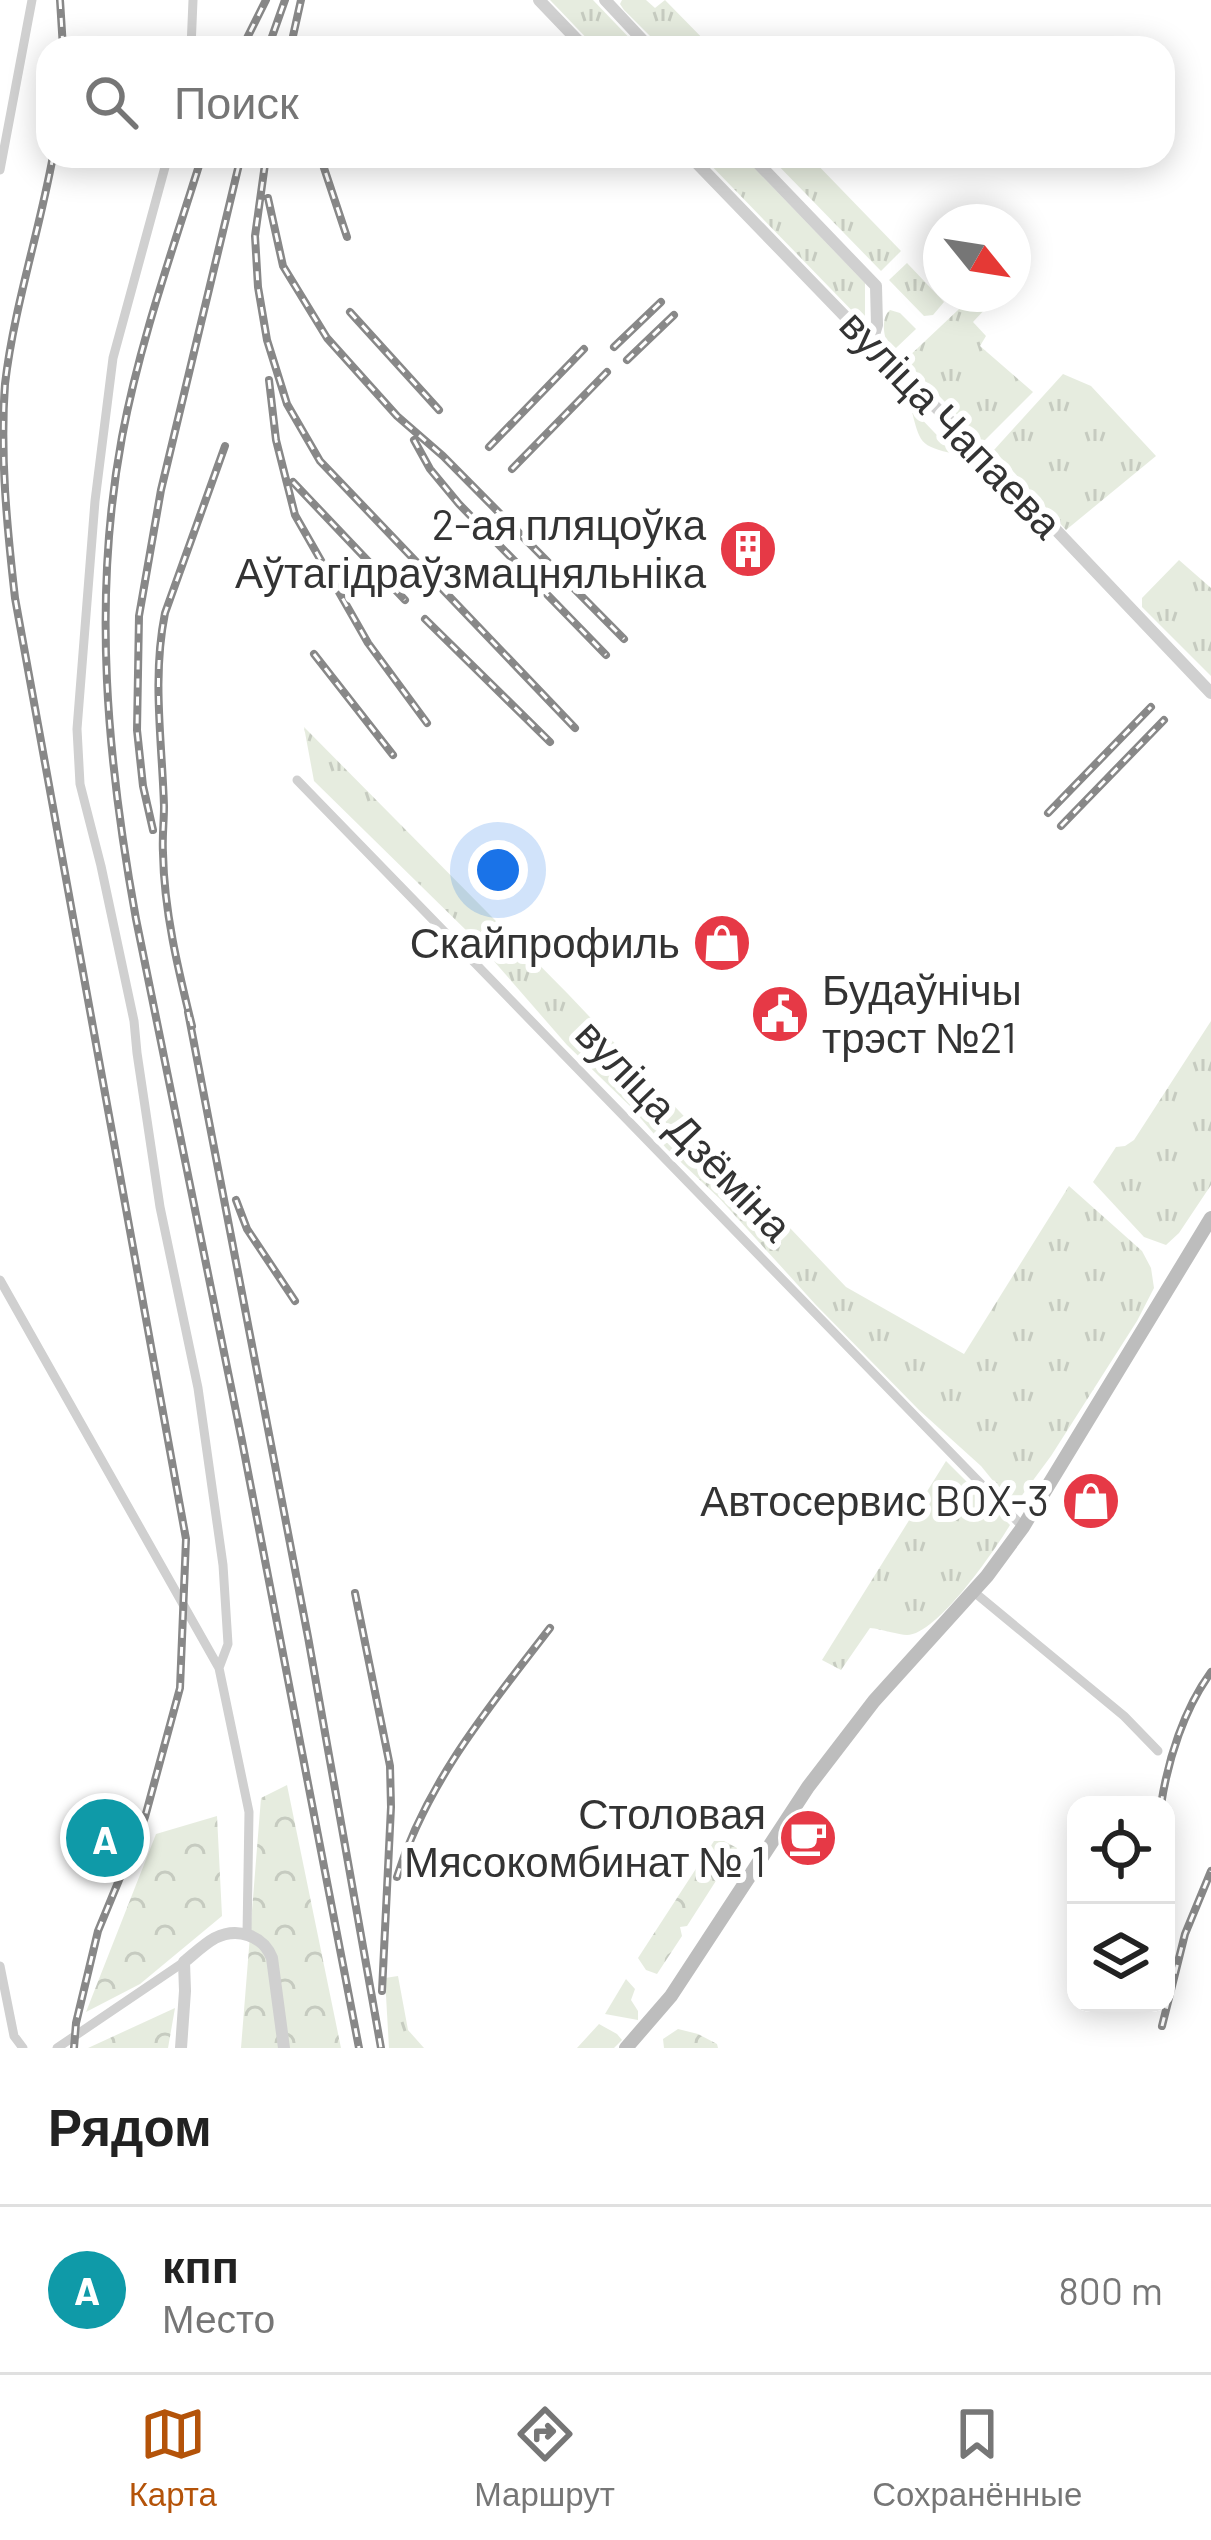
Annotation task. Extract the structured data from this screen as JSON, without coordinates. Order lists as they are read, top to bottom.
{
  "streets": {
    "street": ["вуліца Чапаева", "вуліца Дзёміна"]
  },
  "places": {
    "building": ["2-ая пляцоўка Аўтагідраўзмацняльніка"],
    "shop": ["Скайпрофиль", "Автосервис BOX-3"],
    "public building": ["Будаўнічы трэст №21"],
    "cafe": ["Столовая Мясокомбинат № 1"]
  },
  "north": "bottom right",
  "page": {
    "search": "Поиск",
    "pins": "A",
    "heading": "Рядом",
    "list": [
      {
        "mark": "A",
        "name": "кпп",
        "note": "Место",
        "value": "800 m"
      }
    ],
    "nav": ["Карта", "Маршрут", "Сохранённые"]
  }
}
